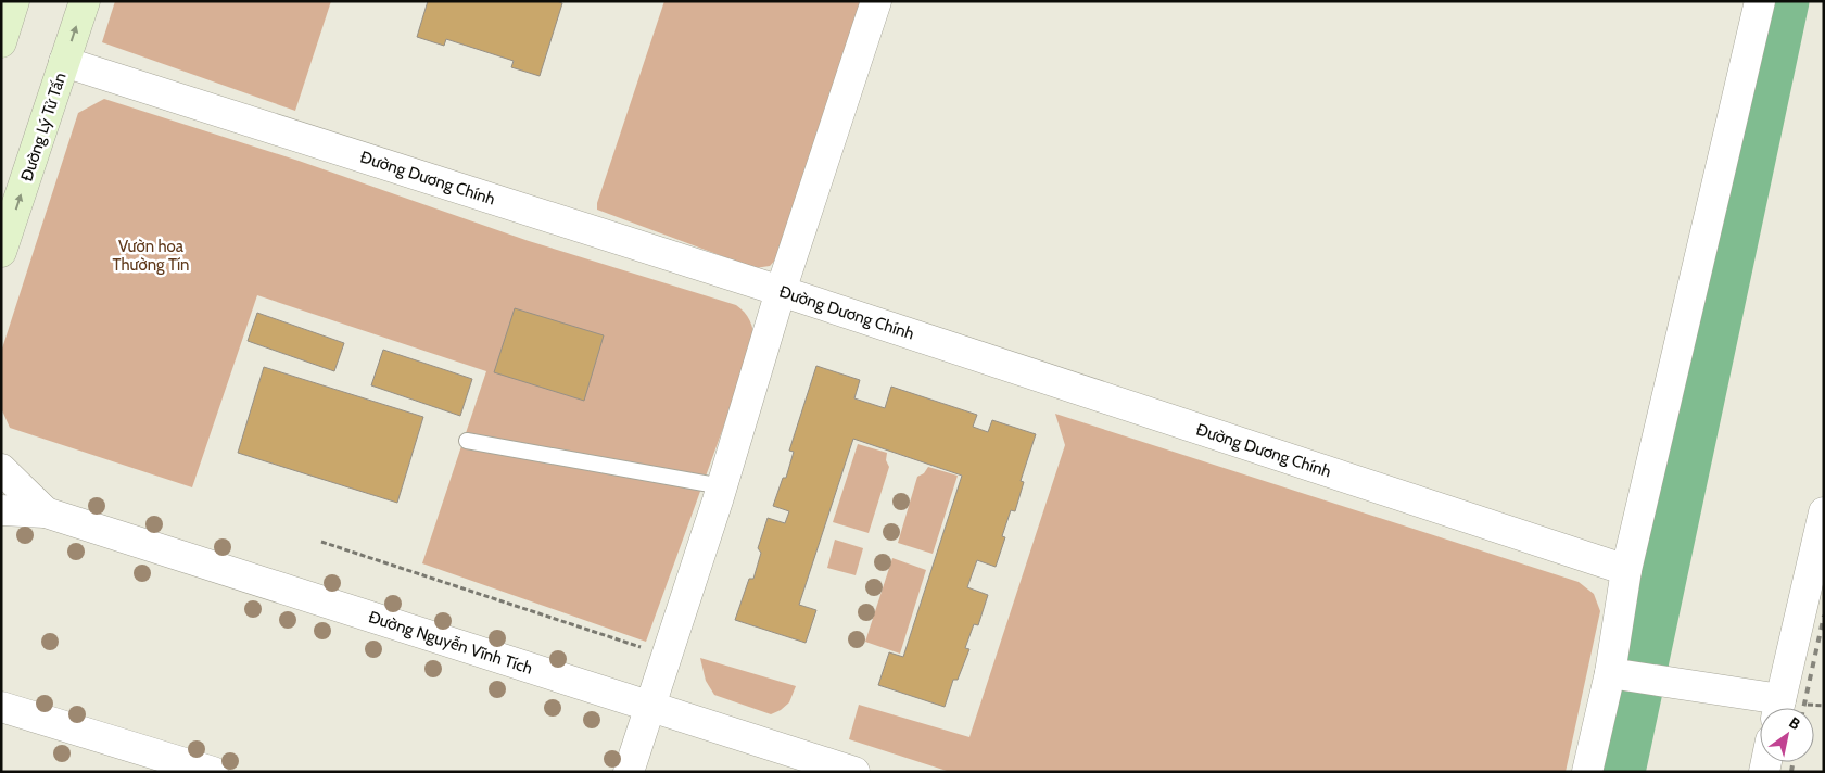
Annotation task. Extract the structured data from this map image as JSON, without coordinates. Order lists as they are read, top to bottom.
{
  "streets": {
    "street": ["Đường Lý Tử Tấn", "Đường Dương Chính", "Đường Nguyễn Vĩnh Tích"]
  },
  "crossings": [
    ["Đường Lý Tử Tấn", "Đường Dương Chính"]
  ],
  "one_way": ["Đường Lý Tử Tấn"],
  "parks": ["Vườn hoa Thường Tín"],
  "north": "top right"
}
